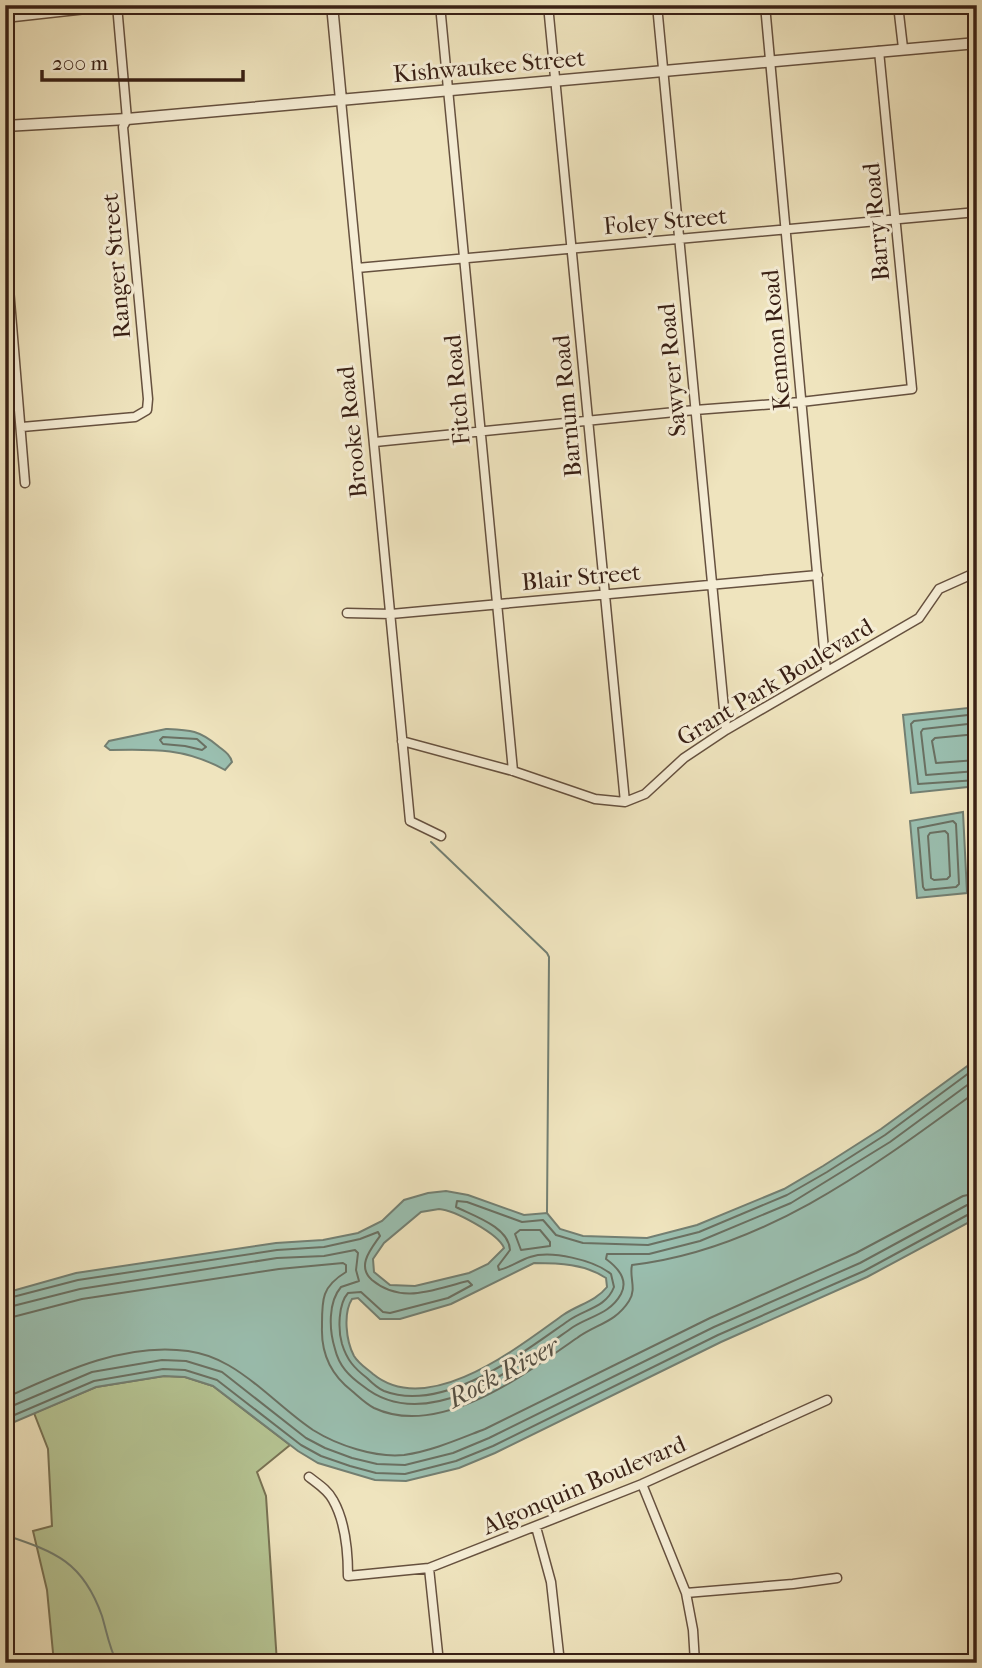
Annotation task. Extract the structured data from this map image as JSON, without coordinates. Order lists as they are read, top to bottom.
{
  "streets": {
    "street": [
      "Kishwaukee Street",
      "Foley Street",
      "Barry Road",
      "Ranger Street",
      "Kennon Road",
      "Sawyer Road",
      "Fitch Road",
      "Barnum Road",
      "Brooke Road",
      "Blair Street",
      "Grant Park Boulevard",
      "Algonquin Boulevard"
    ]
  },
  "crossings": [
    ["Kishwaukee Street", "Barry Road"],
    ["Kishwaukee Street", "Ranger Street"],
    ["Kishwaukee Street", "Kennon Road"],
    ["Kishwaukee Street", "Sawyer Road"],
    ["Kishwaukee Street", "Fitch Road"],
    ["Kishwaukee Street", "Barnum Road"],
    ["Kishwaukee Street", "Brooke Road"],
    ["Foley Street", "Barry Road"],
    ["Foley Street", "Kennon Road"],
    ["Foley Street", "Sawyer Road"],
    ["Foley Street", "Fitch Road"],
    ["Foley Street", "Barnum Road"],
    ["Foley Street", "Brooke Road"],
    ["Barry Road", "Kennon Road"],
    ["Kennon Road", "Blair Street"],
    ["Kennon Road", "Grant Park Boulevard"],
    ["Sawyer Road", "Blair Street"],
    ["Sawyer Road", "Grant Park Boulevard"],
    ["Fitch Road", "Blair Street"],
    ["Barnum Road", "Blair Street"],
    ["Barnum Road", "Grant Park Boulevard"],
    ["Brooke Road", "Blair Street"]
  ],
  "water": ["Rock River"],
  "scale_bar": "200 m"
}
